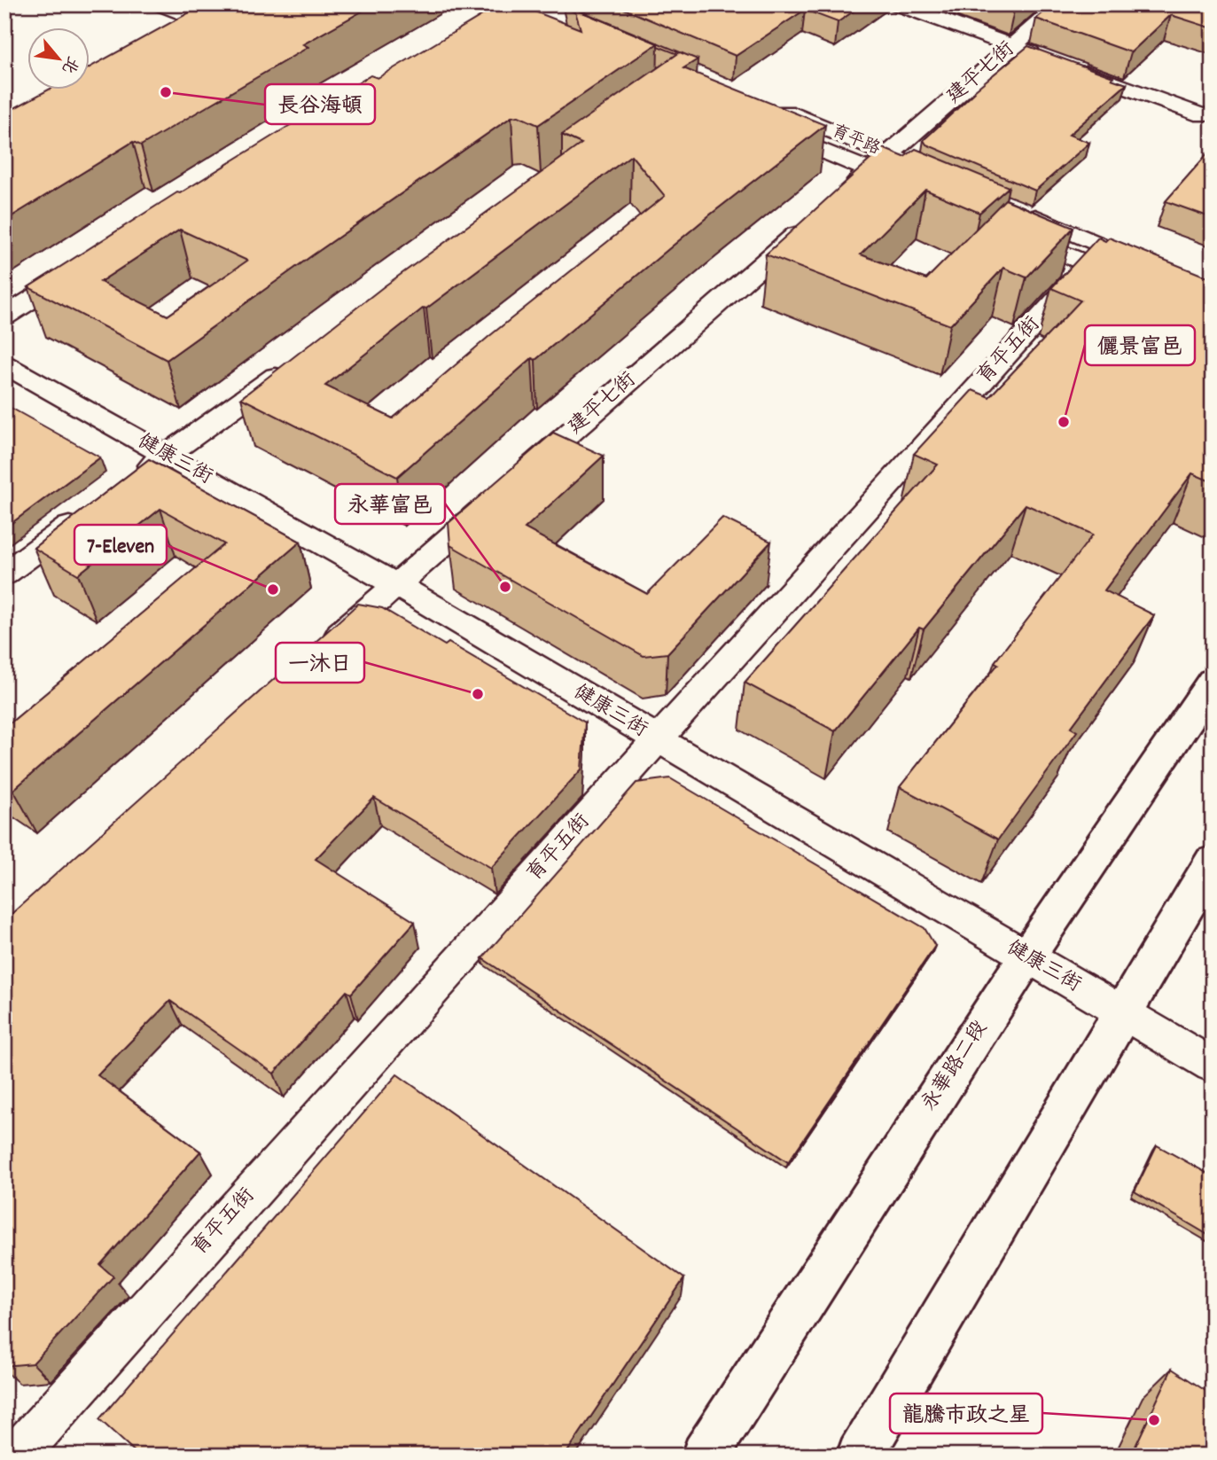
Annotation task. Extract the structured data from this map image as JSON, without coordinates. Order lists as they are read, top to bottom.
{
  "streets": {
    "street": [
      "建平七街",
      "育平路",
      "育平五街",
      "健康三街",
      "永華路二段"
    ]
  },
  "crossings": [
    ["建平七街", "育平路"],
    ["建平七街", "健康三街"],
    ["育平五街", "健康三街"],
    ["健康三街", "永華路二段"]
  ],
  "places": [
    "長谷海頓",
    "儷景富邑",
    "永華富邑",
    "7-Eleven",
    "一沐日",
    "龍騰市政之星"
  ],
  "north": "bottom right"
}
